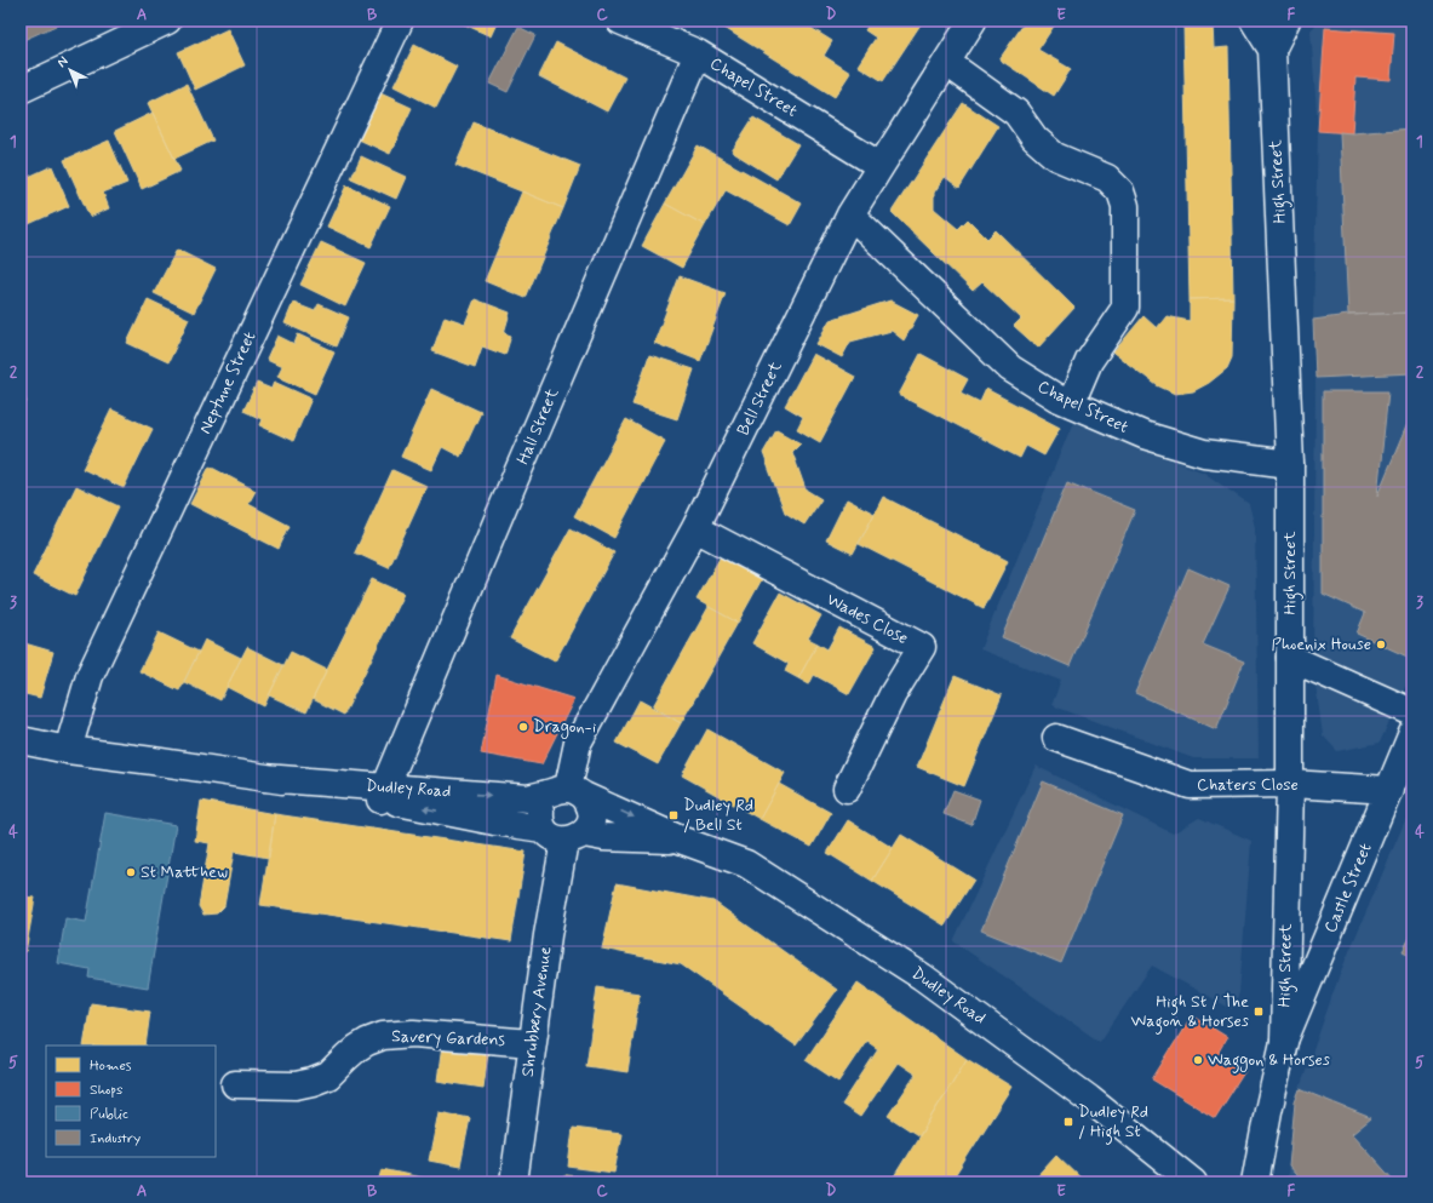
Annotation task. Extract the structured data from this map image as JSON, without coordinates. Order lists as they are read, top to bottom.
{
  "streets": {
    "street": [
      "Chapel Street",
      "High Street",
      "Neptune Street",
      "Bell Street",
      "Hall Street",
      "Wades Close",
      "Chaters Close",
      "Dudley Road",
      "Castle Street",
      "Shrubbery Avenue",
      "Savery Gardens"
    ]
  },
  "crossings": [
    ["Chapel Street", "High Street"],
    ["Chapel Street", "Bell Street"],
    ["Chapel Street", "Hall Street"],
    ["High Street", "Chaters Close"],
    ["High Street", "Castle Street"],
    ["Neptune Street", "Dudley Road"],
    ["Bell Street", "Wades Close"],
    ["Bell Street", "Dudley Road"],
    ["Bell Street", "Shrubbery Avenue"],
    ["Hall Street", "Dudley Road"],
    ["Chaters Close", "Castle Street"],
    ["Dudley Road", "Shrubbery Avenue"],
    ["Shrubbery Avenue", "Savery Gardens"]
  ],
  "places": {
    "other": [
      "Phoenix House",
      "Dragon-i",
      "St Matthew",
      "Waggon & Horses"
    ],
    "transit": ["Dudley Rd / Bell St", "High St / The Wagon & Horses", "Dudley Rd / High St"]
  },
  "legend": [
    "Homes",
    "Shops",
    "Public",
    "Industry"
  ],
  "north": "top left",
  "grid": {
    "columns": [
      "A",
      "B",
      "C",
      "D",
      "E",
      "F"
    ],
    "rows": [
      "1",
      "2",
      "3",
      "4",
      "5"
    ]
  }
}
